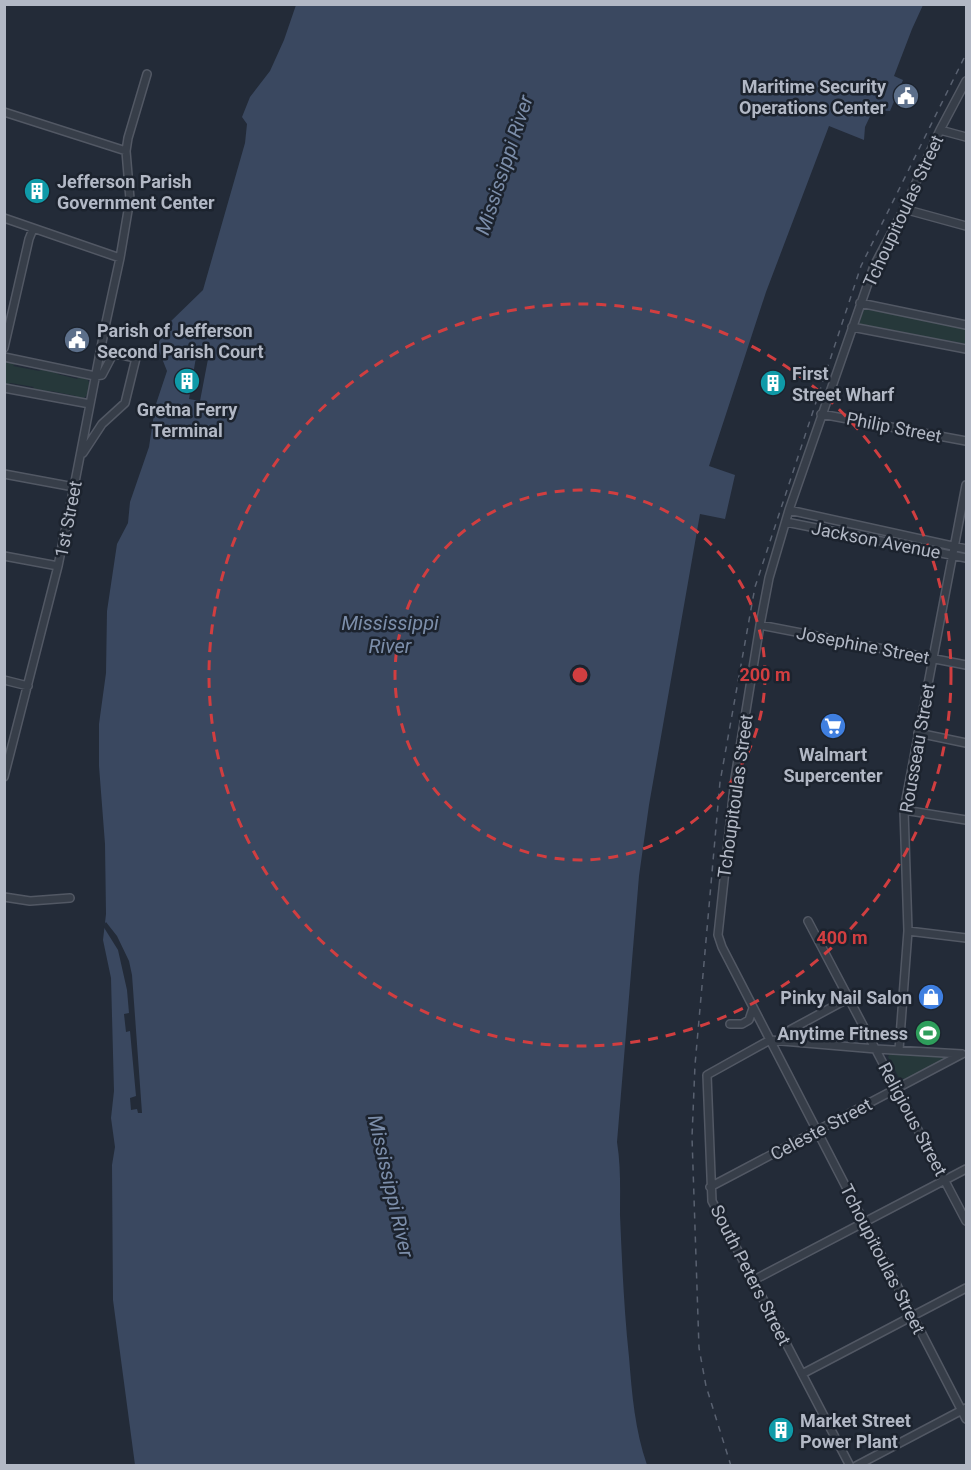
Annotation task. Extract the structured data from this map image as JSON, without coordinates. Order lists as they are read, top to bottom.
{
  "streets": {
    "street": [
      "Tchoupitoulas Street",
      "Philip Street",
      "1st Street",
      "Jackson Avenue",
      "Josephine Street",
      "Rousseau Street",
      "Religious Street",
      "Celeste Street",
      "South Peters Street"
    ]
  },
  "crossings": [
    ["Tchoupitoulas Street", "Philip Street"],
    ["Tchoupitoulas Street", "Jackson Avenue"],
    ["Tchoupitoulas Street", "Josephine Street"],
    ["Tchoupitoulas Street", "Celeste Street"],
    ["Tchoupitoulas Street", "South Peters Street"],
    ["Jackson Avenue", "Rousseau Street"],
    ["Josephine Street", "Rousseau Street"],
    ["Religious Street", "Celeste Street"],
    ["Celeste Street", "South Peters Street"]
  ],
  "water": ["Mississippi River"],
  "places": {
    "public building": ["Maritime Security Operations Center", "Parish of Jefferson Second Parish Court"],
    "building": [
      "Jefferson Parish Government Center",
      "Gretna Ferry Terminal",
      "First Street Wharf",
      "Market Street Power Plant"
    ],
    "supermarket": ["Walmart Supercenter"],
    "shop": ["Pinky Nail Salon"],
    "sports": ["Anytime Fitness"]
  },
  "rings": ["200 m", "400 m"]
}
